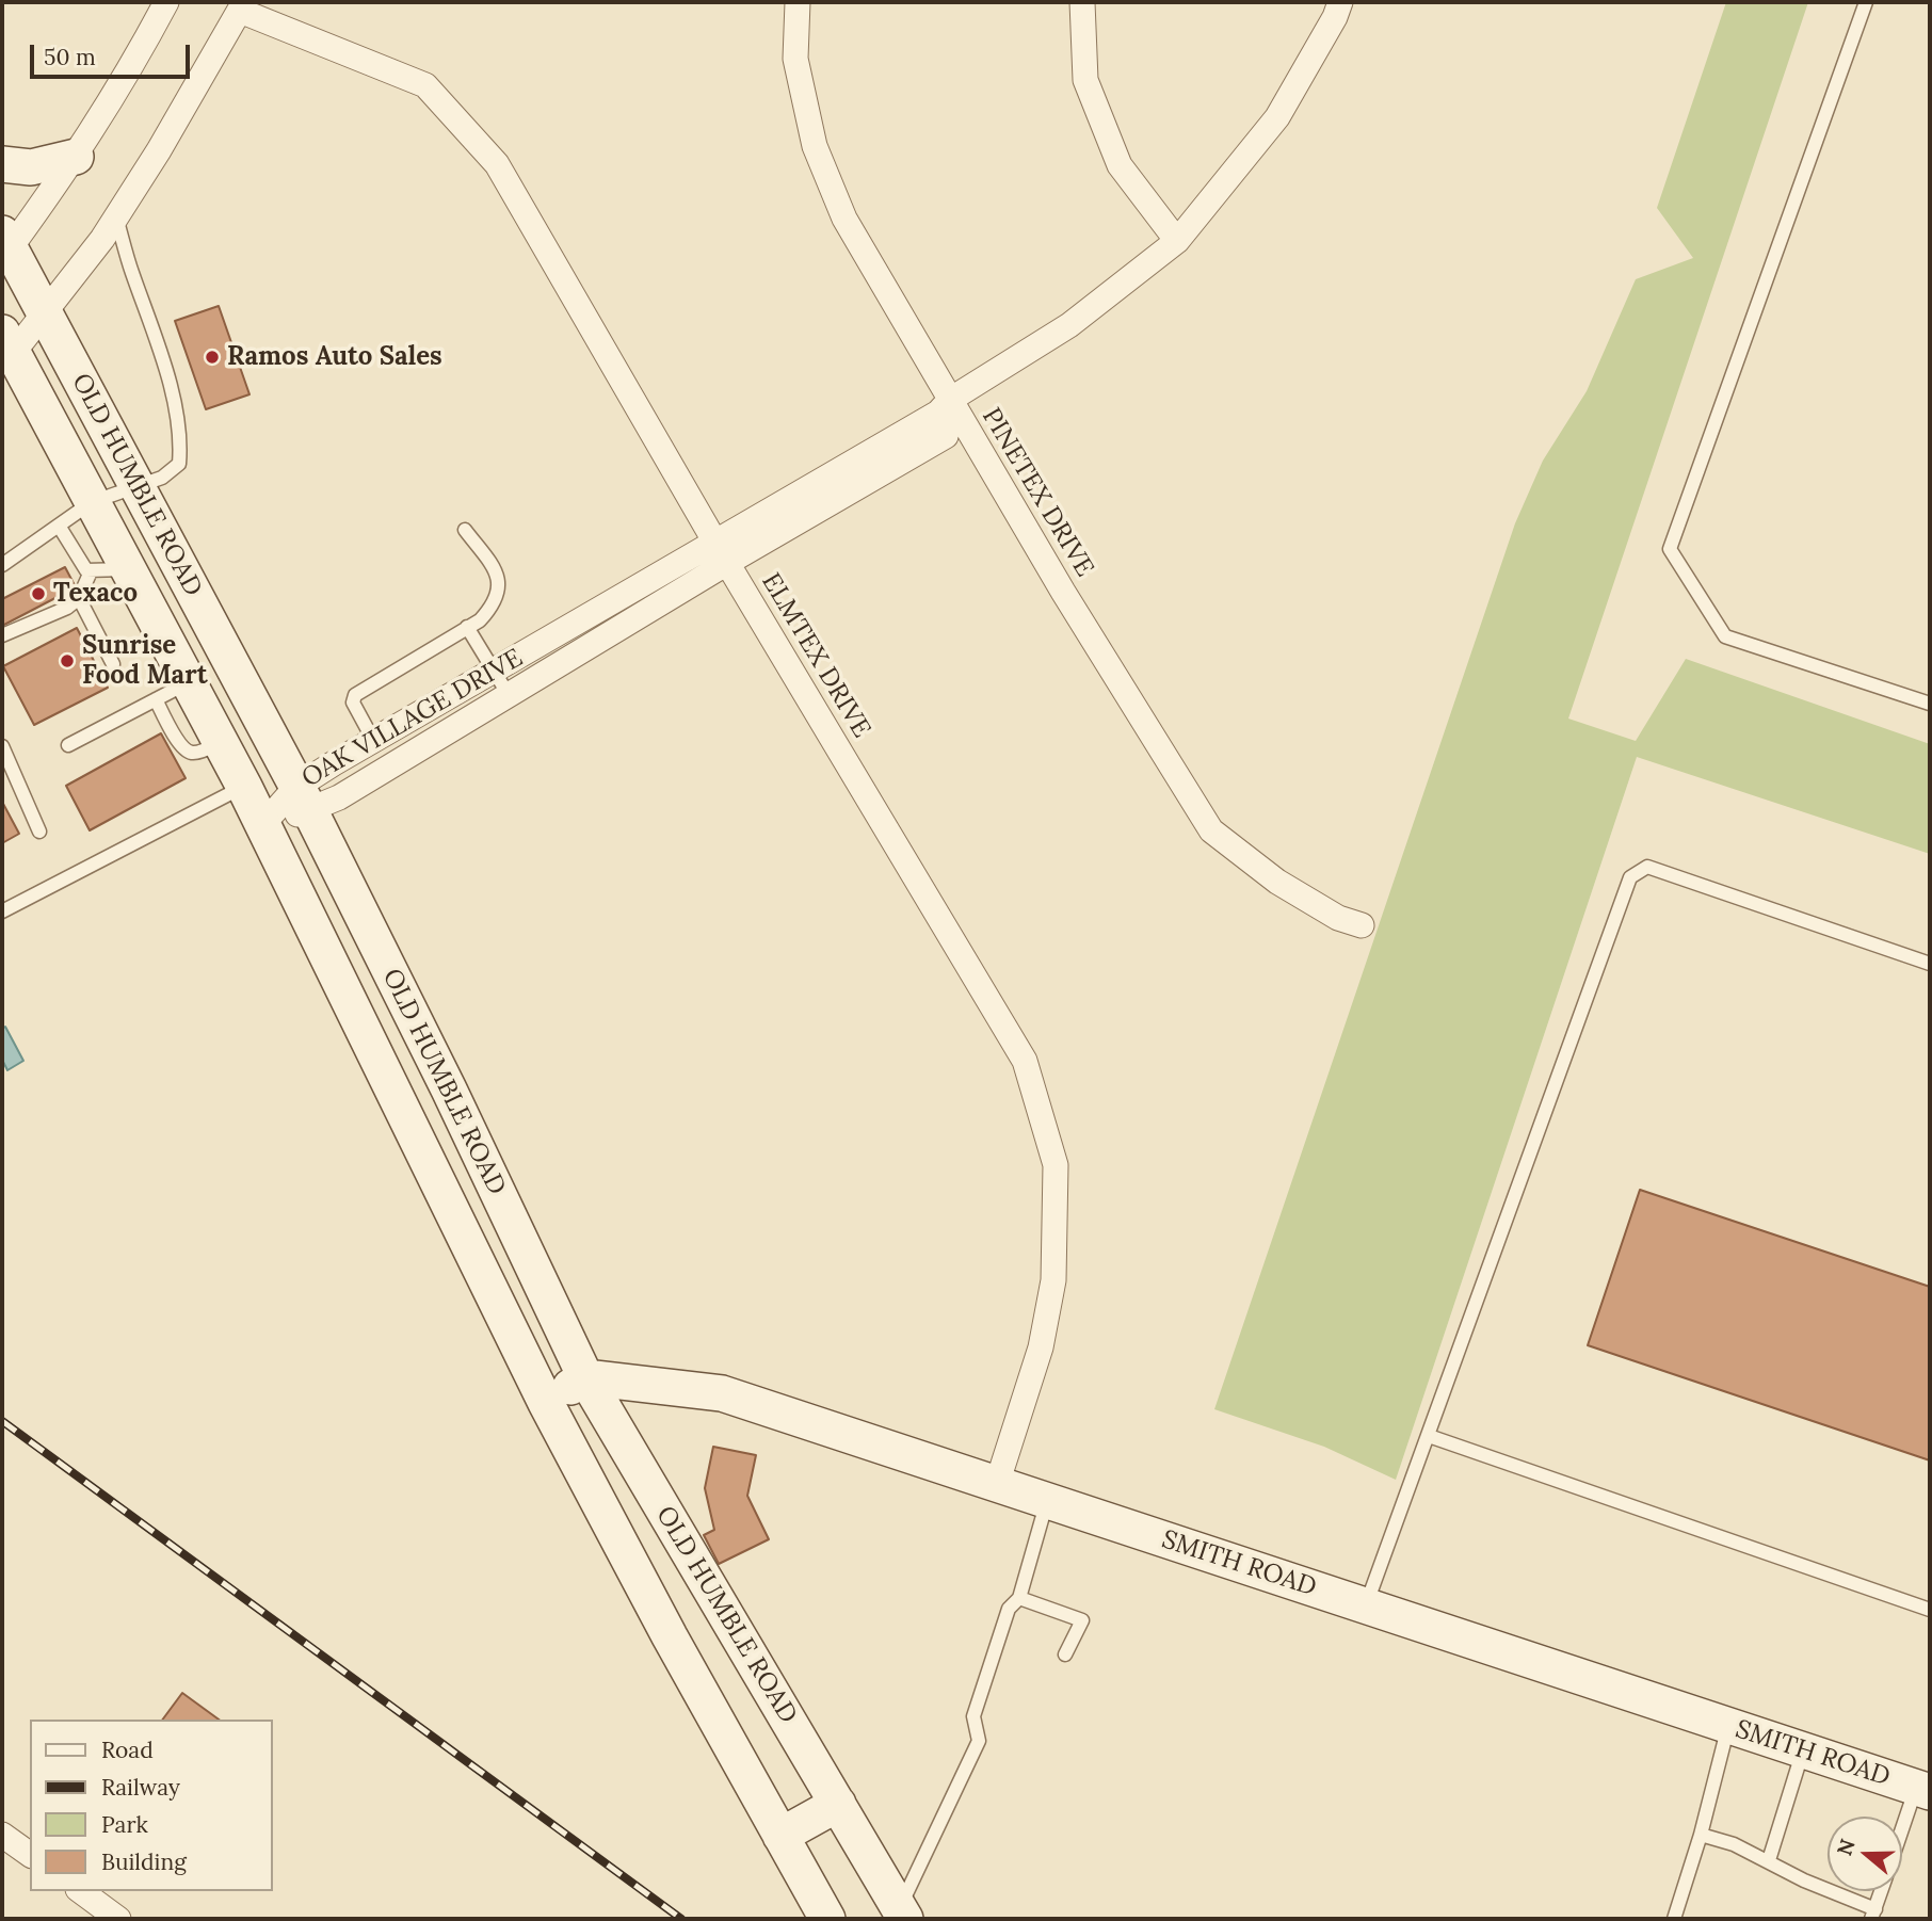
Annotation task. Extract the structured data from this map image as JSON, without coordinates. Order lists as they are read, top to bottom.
{
  "streets": {
    "main road": ["OLD HUMBLE ROAD", "SMITH ROAD"],
    "street": ["PINETEX DRIVE", "ELMTEX DRIVE", "OAK VILLAGE DRIVE"]
  },
  "crossings": [
    ["OLD HUMBLE ROAD", "OAK VILLAGE DRIVE"],
    ["OLD HUMBLE ROAD", "SMITH ROAD"],
    ["PINETEX DRIVE", "OAK VILLAGE DRIVE"],
    ["ELMTEX DRIVE", "OAK VILLAGE DRIVE"],
    ["ELMTEX DRIVE", "SMITH ROAD"]
  ],
  "places": ["Ramos Auto Sales", "Texaco", "Sunrise Food Mart"],
  "legend": [
    "Road",
    "Railway",
    "Park",
    "Building"
  ],
  "scale_bar": "50 m",
  "north": "left"
}
